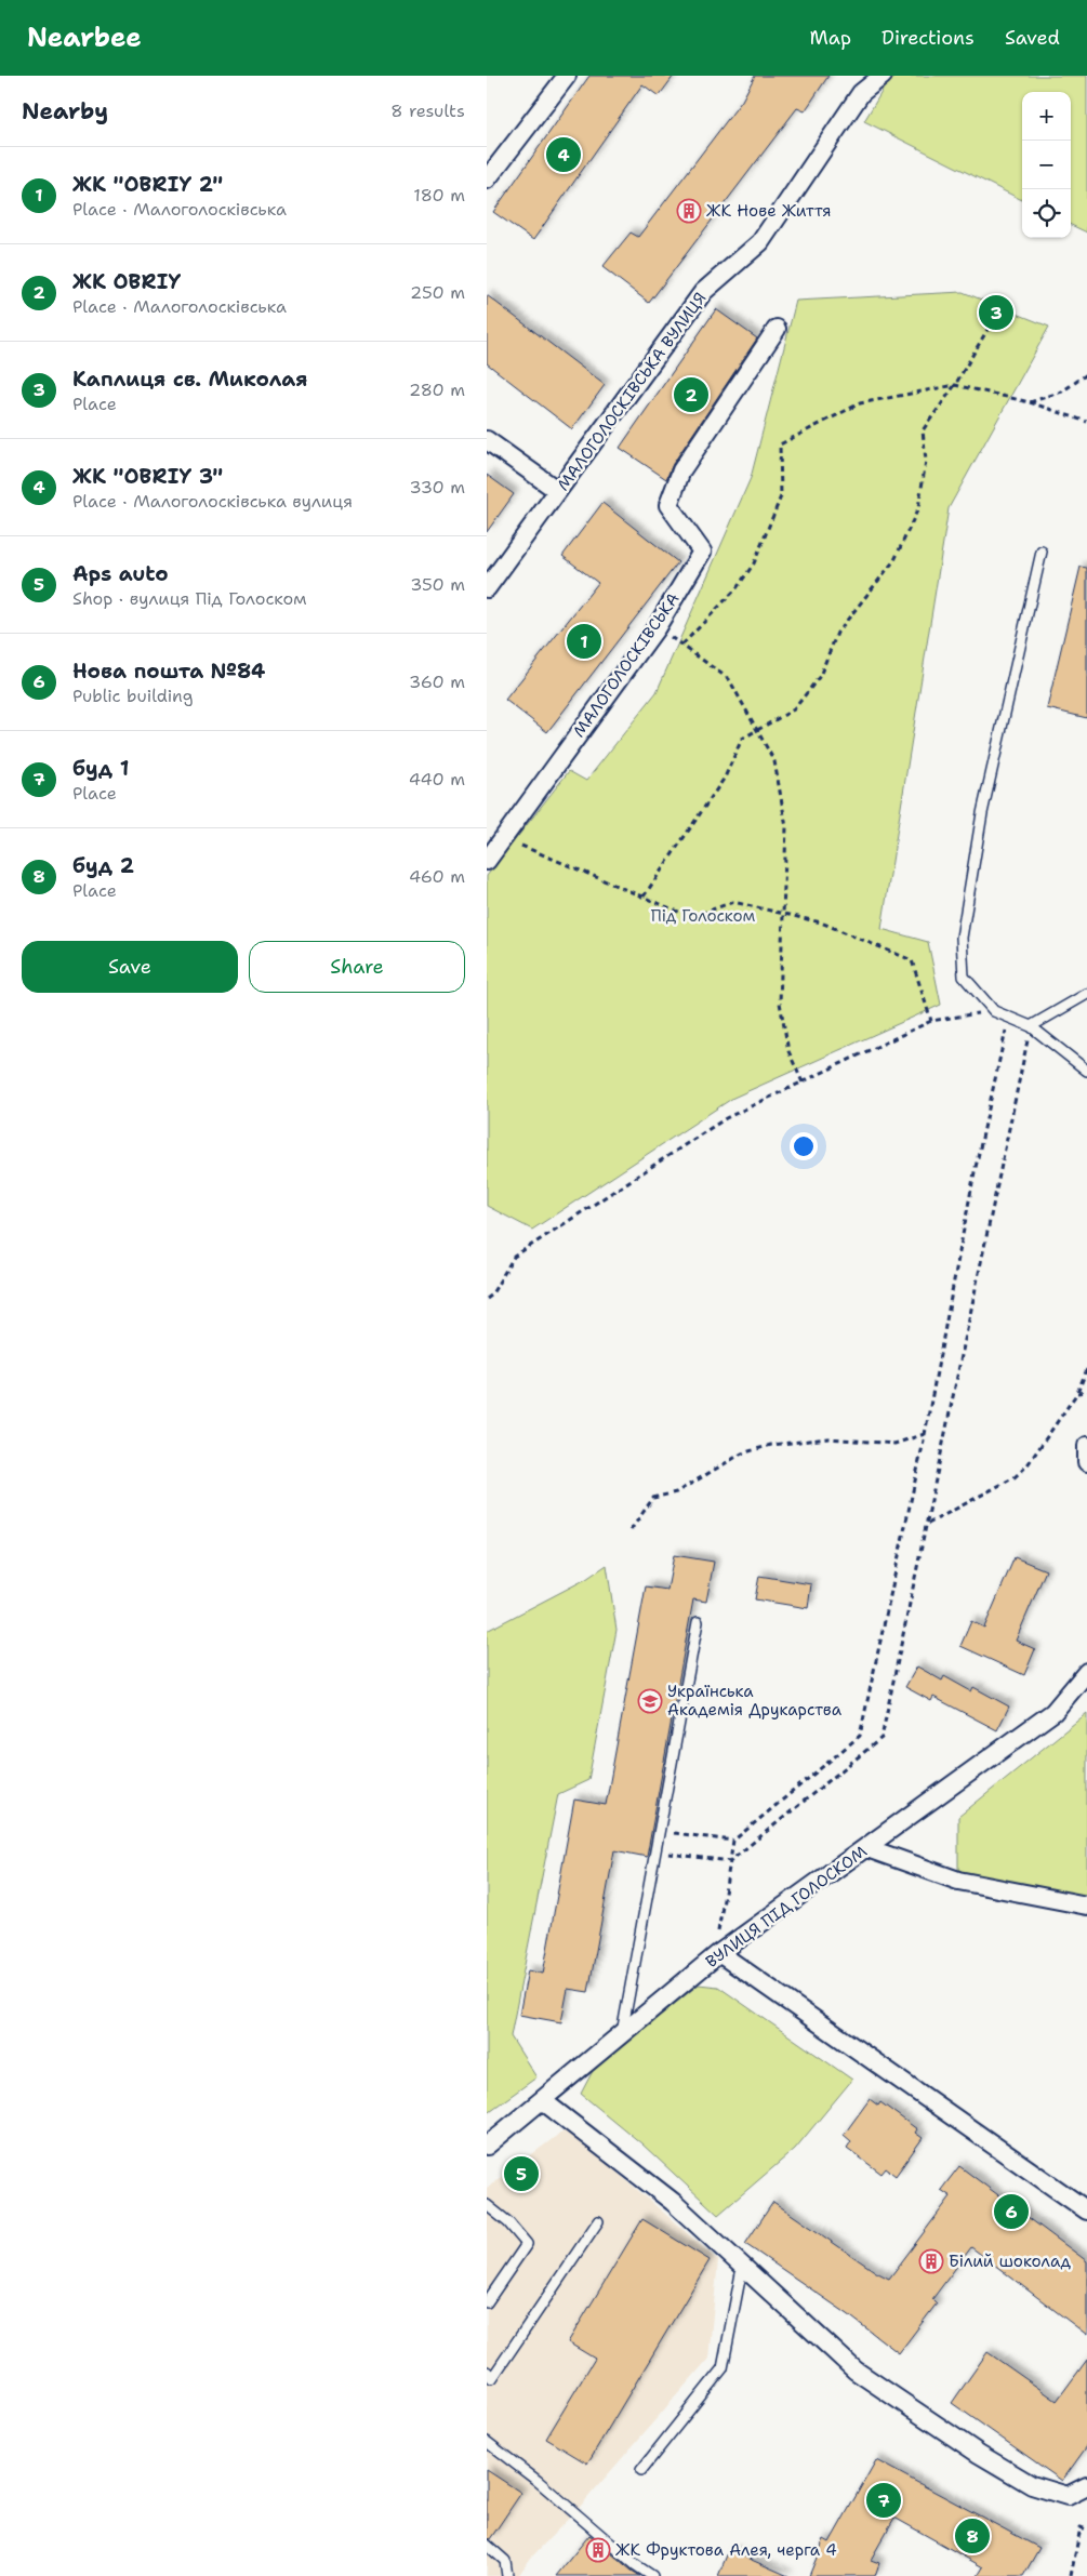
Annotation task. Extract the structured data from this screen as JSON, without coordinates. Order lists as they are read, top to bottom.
{
  "streets": {
    "street": ["МАЛОГОЛОСКІВСЬКА ВУЛИЦЯ", "МАЛОГОЛОСКІВСЬКА", "ВУЛИЦЯ ПІД ГОЛОСКОМ"]
  },
  "parks": ["Під Голоском"],
  "places": {
    "building": ["ЖК Нове Життя", "Білий шоколад", "ЖК Фруктова Алея, черга 4"],
    "school or university": ["Українська Академія Друкарства"]
  },
  "page": {
    "header": "Nearbee",
    "nav": ["Map", "Directions", "Saved"],
    "heading": ["Nearby", "8 results"],
    "map_buttons": ["+", "−"],
    "pins": [
      "4",
      "3",
      "2",
      "1",
      "5",
      "6",
      "7",
      "8"
    ],
    "list": [
      {
        "mark": "1",
        "name": "ЖК \"OBRIY 2\"",
        "note": "Place · Малоголосківська",
        "value": "180 m"
      },
      {
        "mark": "2",
        "name": "ЖК OBRIY",
        "note": "Place · Малоголосківська",
        "value": "250 m"
      },
      {
        "mark": "3",
        "name": "Каплиця св. Миколая",
        "note": "Place",
        "value": "280 m"
      },
      {
        "mark": "4",
        "name": "ЖК \"OBRIY 3\"",
        "note": "Place · Малоголосківська вулиця",
        "value": "330 m"
      },
      {
        "mark": "5",
        "name": "Aps auto",
        "note": "Shop · вулиця Під Голоском",
        "value": "350 m"
      },
      {
        "mark": "6",
        "name": "Нова пошта №84",
        "note": "Public building",
        "value": "360 m"
      },
      {
        "mark": "7",
        "name": "буд 1",
        "note": "Place",
        "value": "440 m"
      },
      {
        "mark": "8",
        "name": "буд 2",
        "note": "Place",
        "value": "460 m"
      }
    ],
    "buttons": ["Save", "Share"]
  }
}
